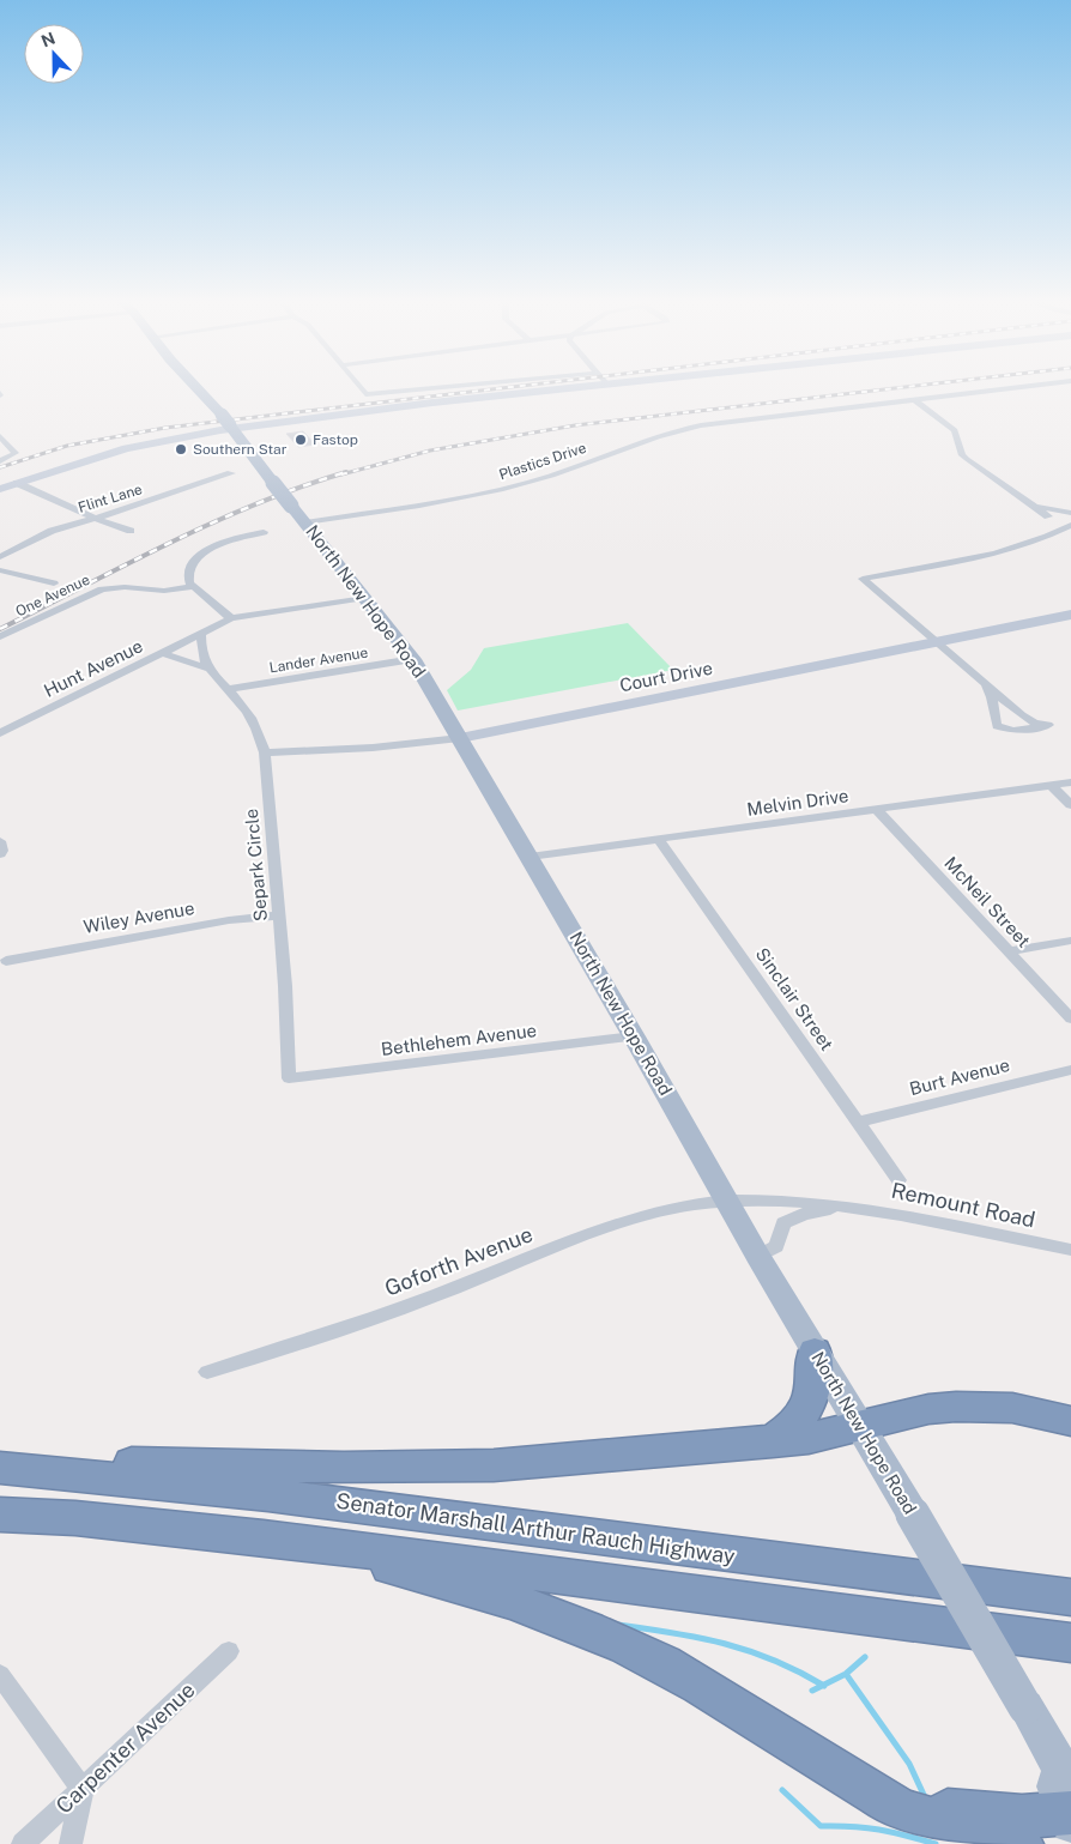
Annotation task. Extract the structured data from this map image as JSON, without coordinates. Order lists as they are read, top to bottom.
{
  "streets": {
    "highway": ["Senator Marshall Arthur Rauch Highway"],
    "main road": ["North New Hope Road", "Court Drive"],
    "street": [
      "Plastics Drive",
      "Flint Lane",
      "One Avenue",
      "Lander Avenue",
      "Hunt Avenue",
      "Melvin Drive",
      "Separk Circle",
      "McNeil Street",
      "Wiley Avenue",
      "Sinclair Street",
      "Bethlehem Avenue",
      "Burt Avenue",
      "Remount Road",
      "Goforth Avenue",
      "Carpenter Avenue"
    ]
  },
  "crossings": [
    ["Plastics Drive", "North New Hope Road"],
    ["North New Hope Road", "Lander Avenue"],
    ["North New Hope Road", "Court Drive"],
    ["North New Hope Road", "Melvin Drive"],
    ["North New Hope Road", "Bethlehem Avenue"],
    ["North New Hope Road", "Remount Road"],
    ["North New Hope Road", "Goforth Avenue"],
    ["Lander Avenue", "Separk Circle"],
    ["Hunt Avenue", "Separk Circle"],
    ["Court Drive", "Separk Circle"],
    ["Melvin Drive", "McNeil Street"],
    ["Melvin Drive", "Sinclair Street"],
    ["Separk Circle", "Wiley Avenue"],
    ["Separk Circle", "Bethlehem Avenue"],
    ["Sinclair Street", "Burt Avenue"],
    ["Remount Road", "Goforth Avenue"]
  ],
  "places": ["Fastop", "Southern Star"],
  "north": "top"
}
